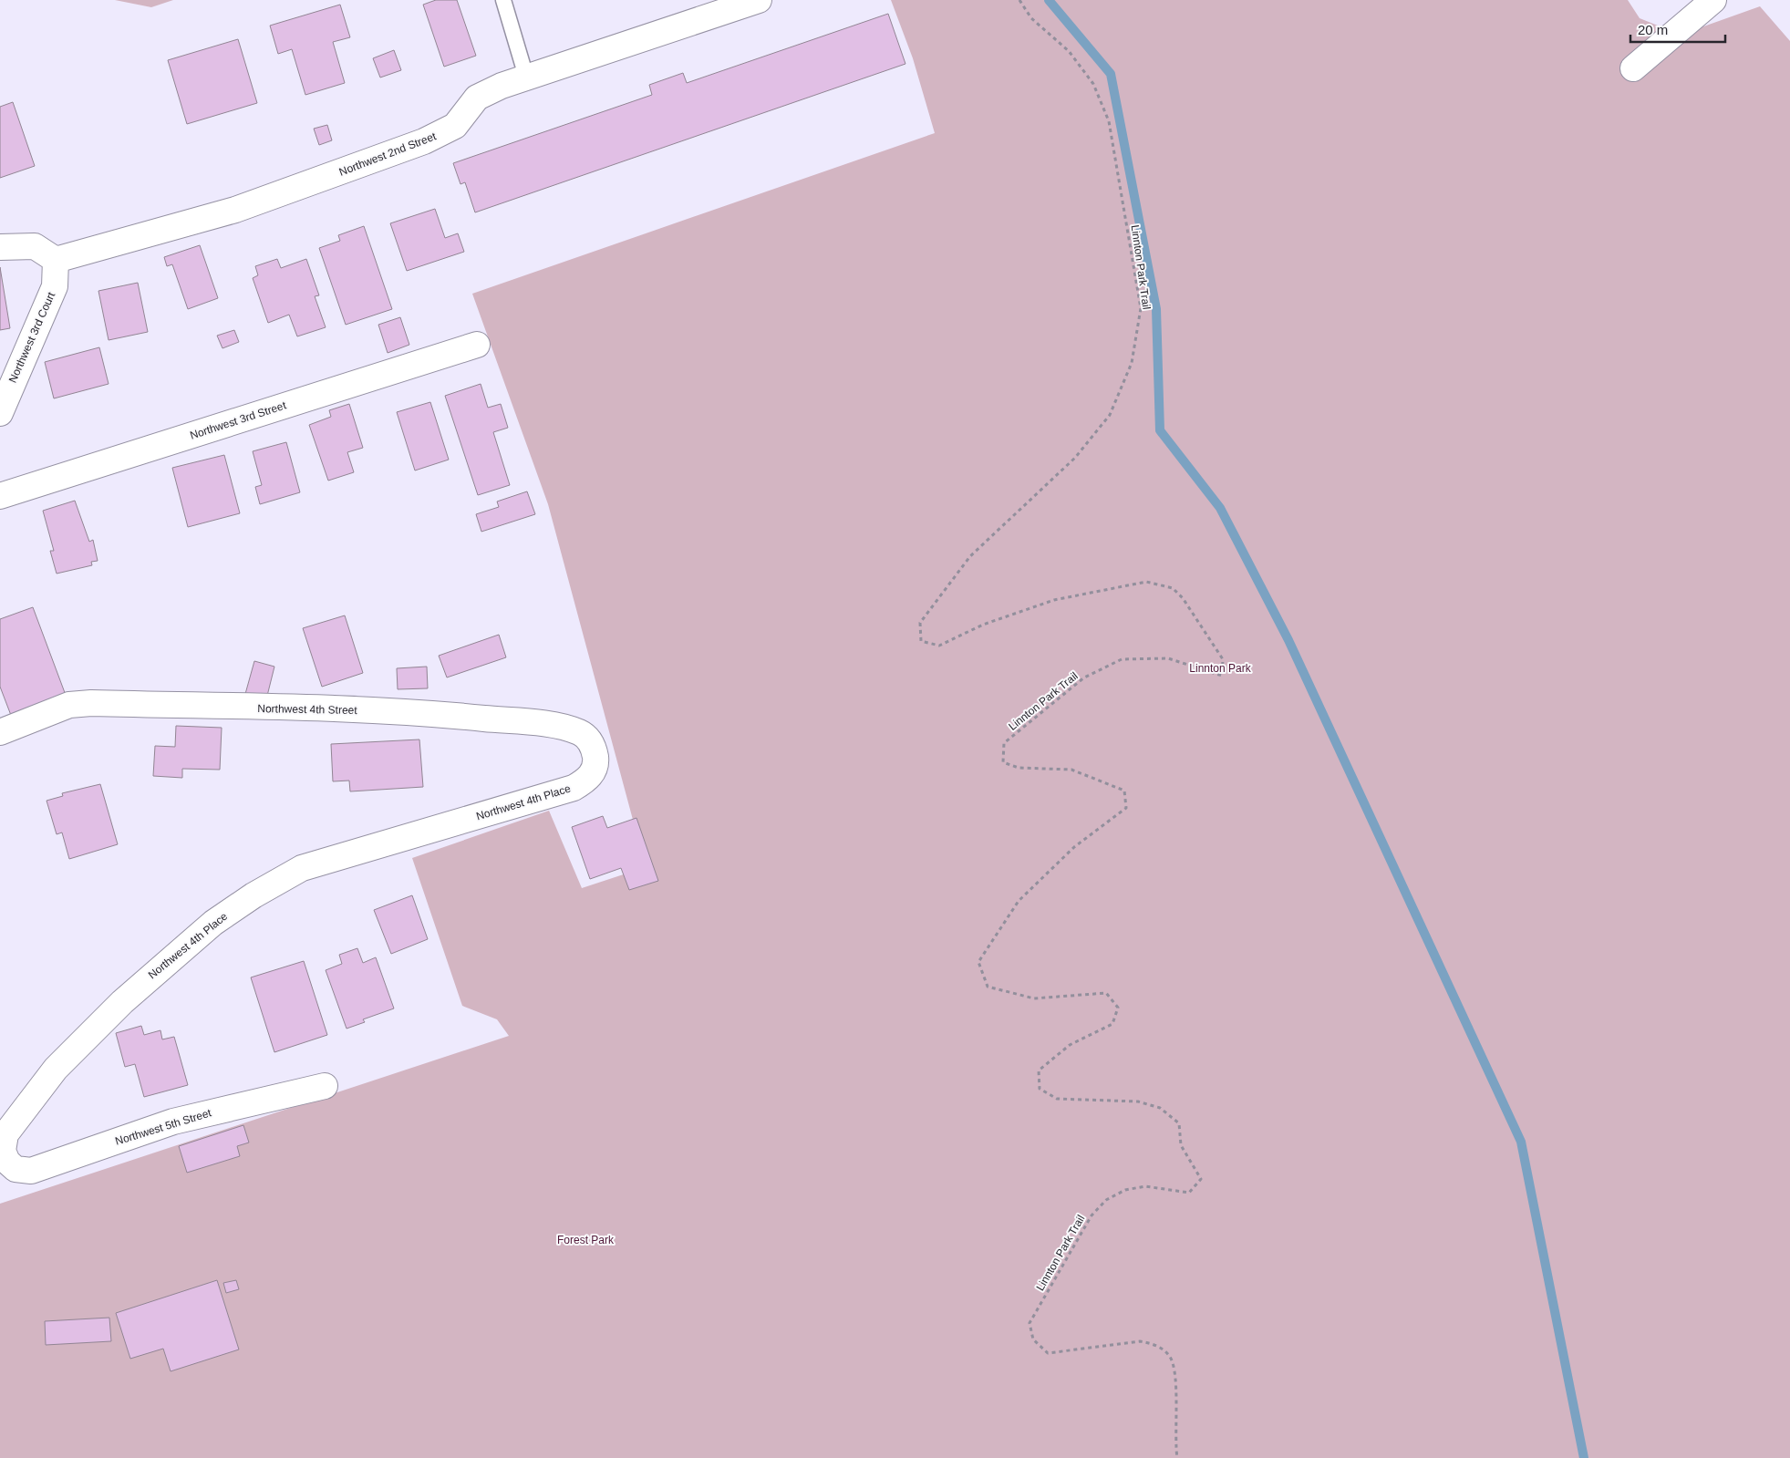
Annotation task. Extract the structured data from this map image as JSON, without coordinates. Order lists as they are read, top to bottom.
{
  "streets": {
    "street": [
      "Northwest 2nd Street",
      "Northwest 3rd Court",
      "Northwest 3rd Street",
      "Northwest 4th Street",
      "Northwest 4th Place",
      "Northwest 5th Street"
    ],
    "path": ["Linnton Park Trail"]
  },
  "crossings": [
    ["Northwest 2nd Street", "Northwest 3rd Court"],
    ["Northwest 4th Street", "Northwest 4th Place"],
    ["Northwest 4th Place", "Northwest 5th Street"]
  ],
  "parks": ["Linnton Park", "Forest Park"],
  "scale_bar": "20 m"
}
